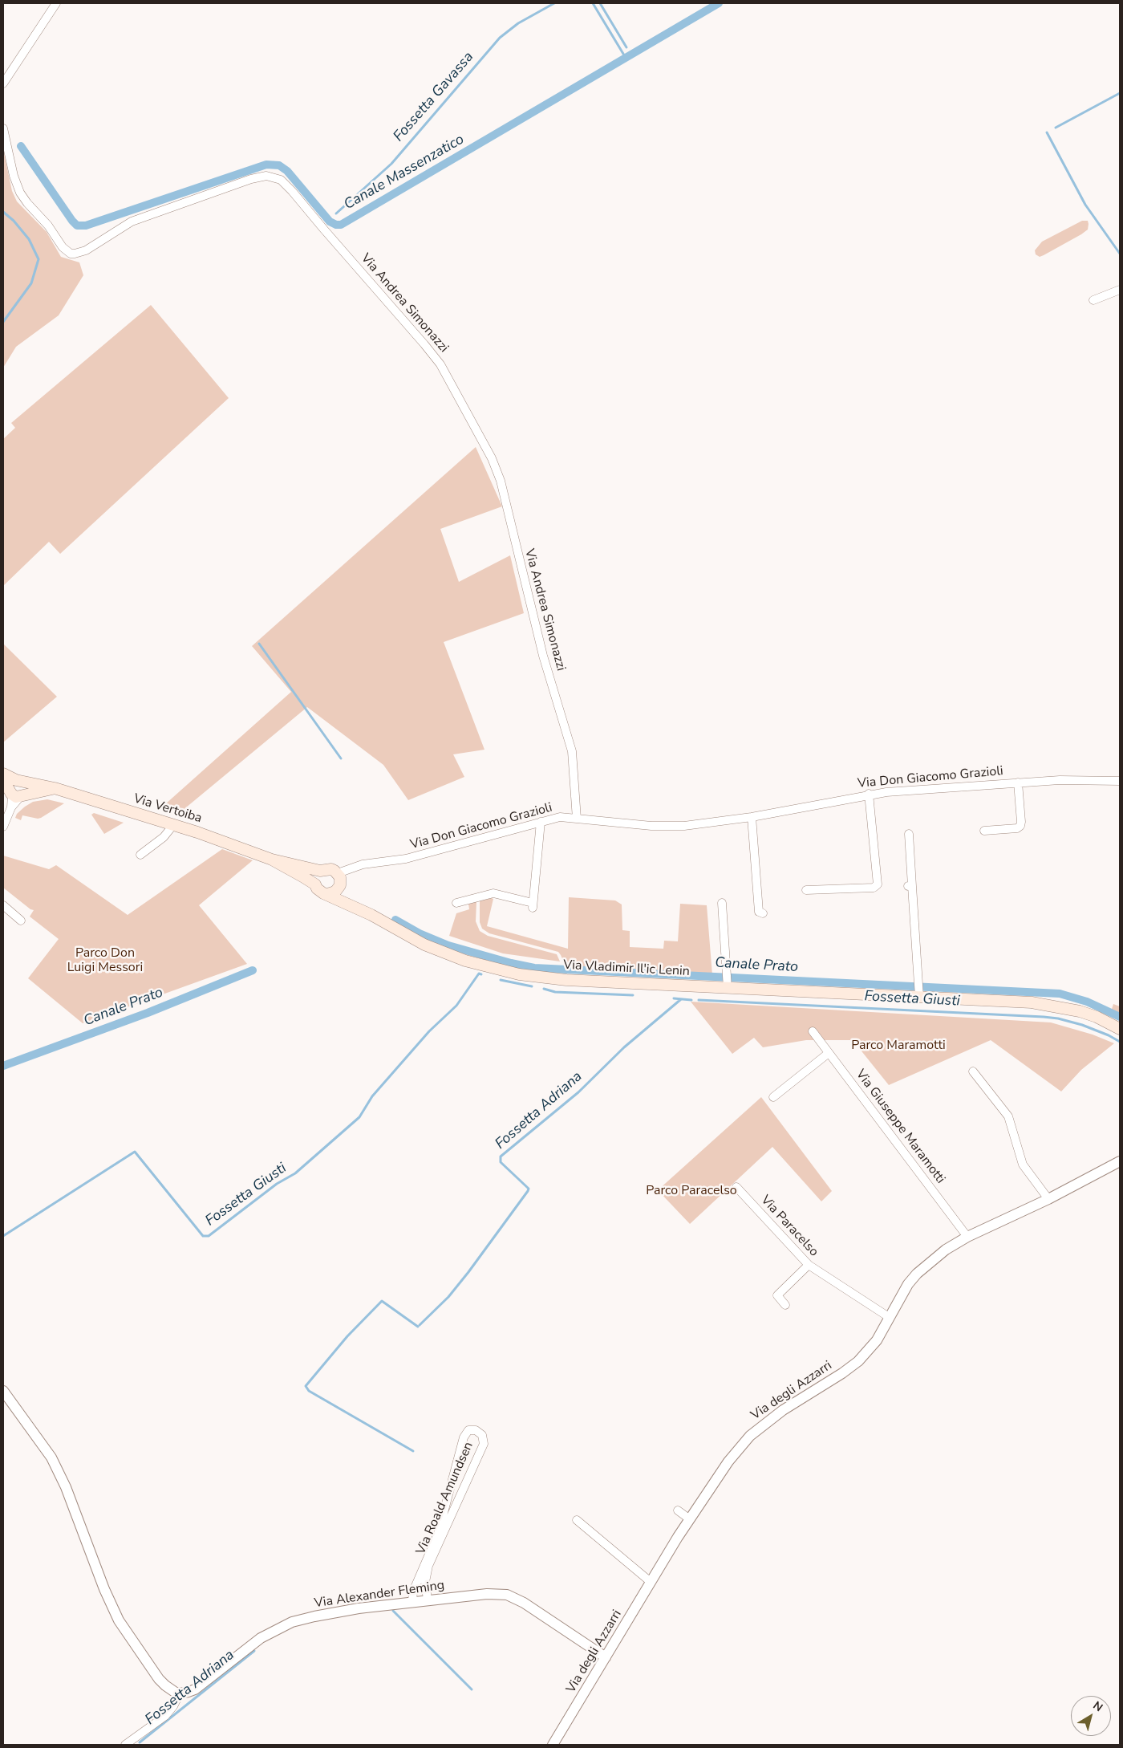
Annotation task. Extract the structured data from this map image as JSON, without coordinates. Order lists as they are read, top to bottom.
{
  "streets": {
    "main road": ["Via Vertoiba", "Via Vladimir Il'ic Lenin"],
    "street": [
      "Via Andrea Simonazzi",
      "Via Don Giacomo Grazioli",
      "Via Giuseppe Maramotti",
      "Via Paracelso",
      "Via degli Azzarri",
      "Via Roald Amundsen",
      "Via Alexander Fleming"
    ]
  },
  "crossings": [
    ["Via Andrea Simonazzi", "Via Don Giacomo Grazioli"],
    ["Via Don Giacomo Grazioli", "Via Vladimir Il'ic Lenin"],
    ["Via Vertoiba", "Via Vladimir Il'ic Lenin"],
    ["Via Giuseppe Maramotti", "Via degli Azzarri"],
    ["Via Paracelso", "Via degli Azzarri"],
    ["Via degli Azzarri", "Via Alexander Fleming"],
    ["Via Roald Amundsen", "Via Alexander Fleming"]
  ],
  "water": [
    "Fossetta Gavassa",
    "Canale Massenzatico",
    "Canale Prato",
    "Fossetta Giusti",
    "Fossetta Adriana"
  ],
  "parks": ["Parco Don Luigi Messori", "Parco Maramotti", "Parco Paracelso"],
  "north": "top right"
}
